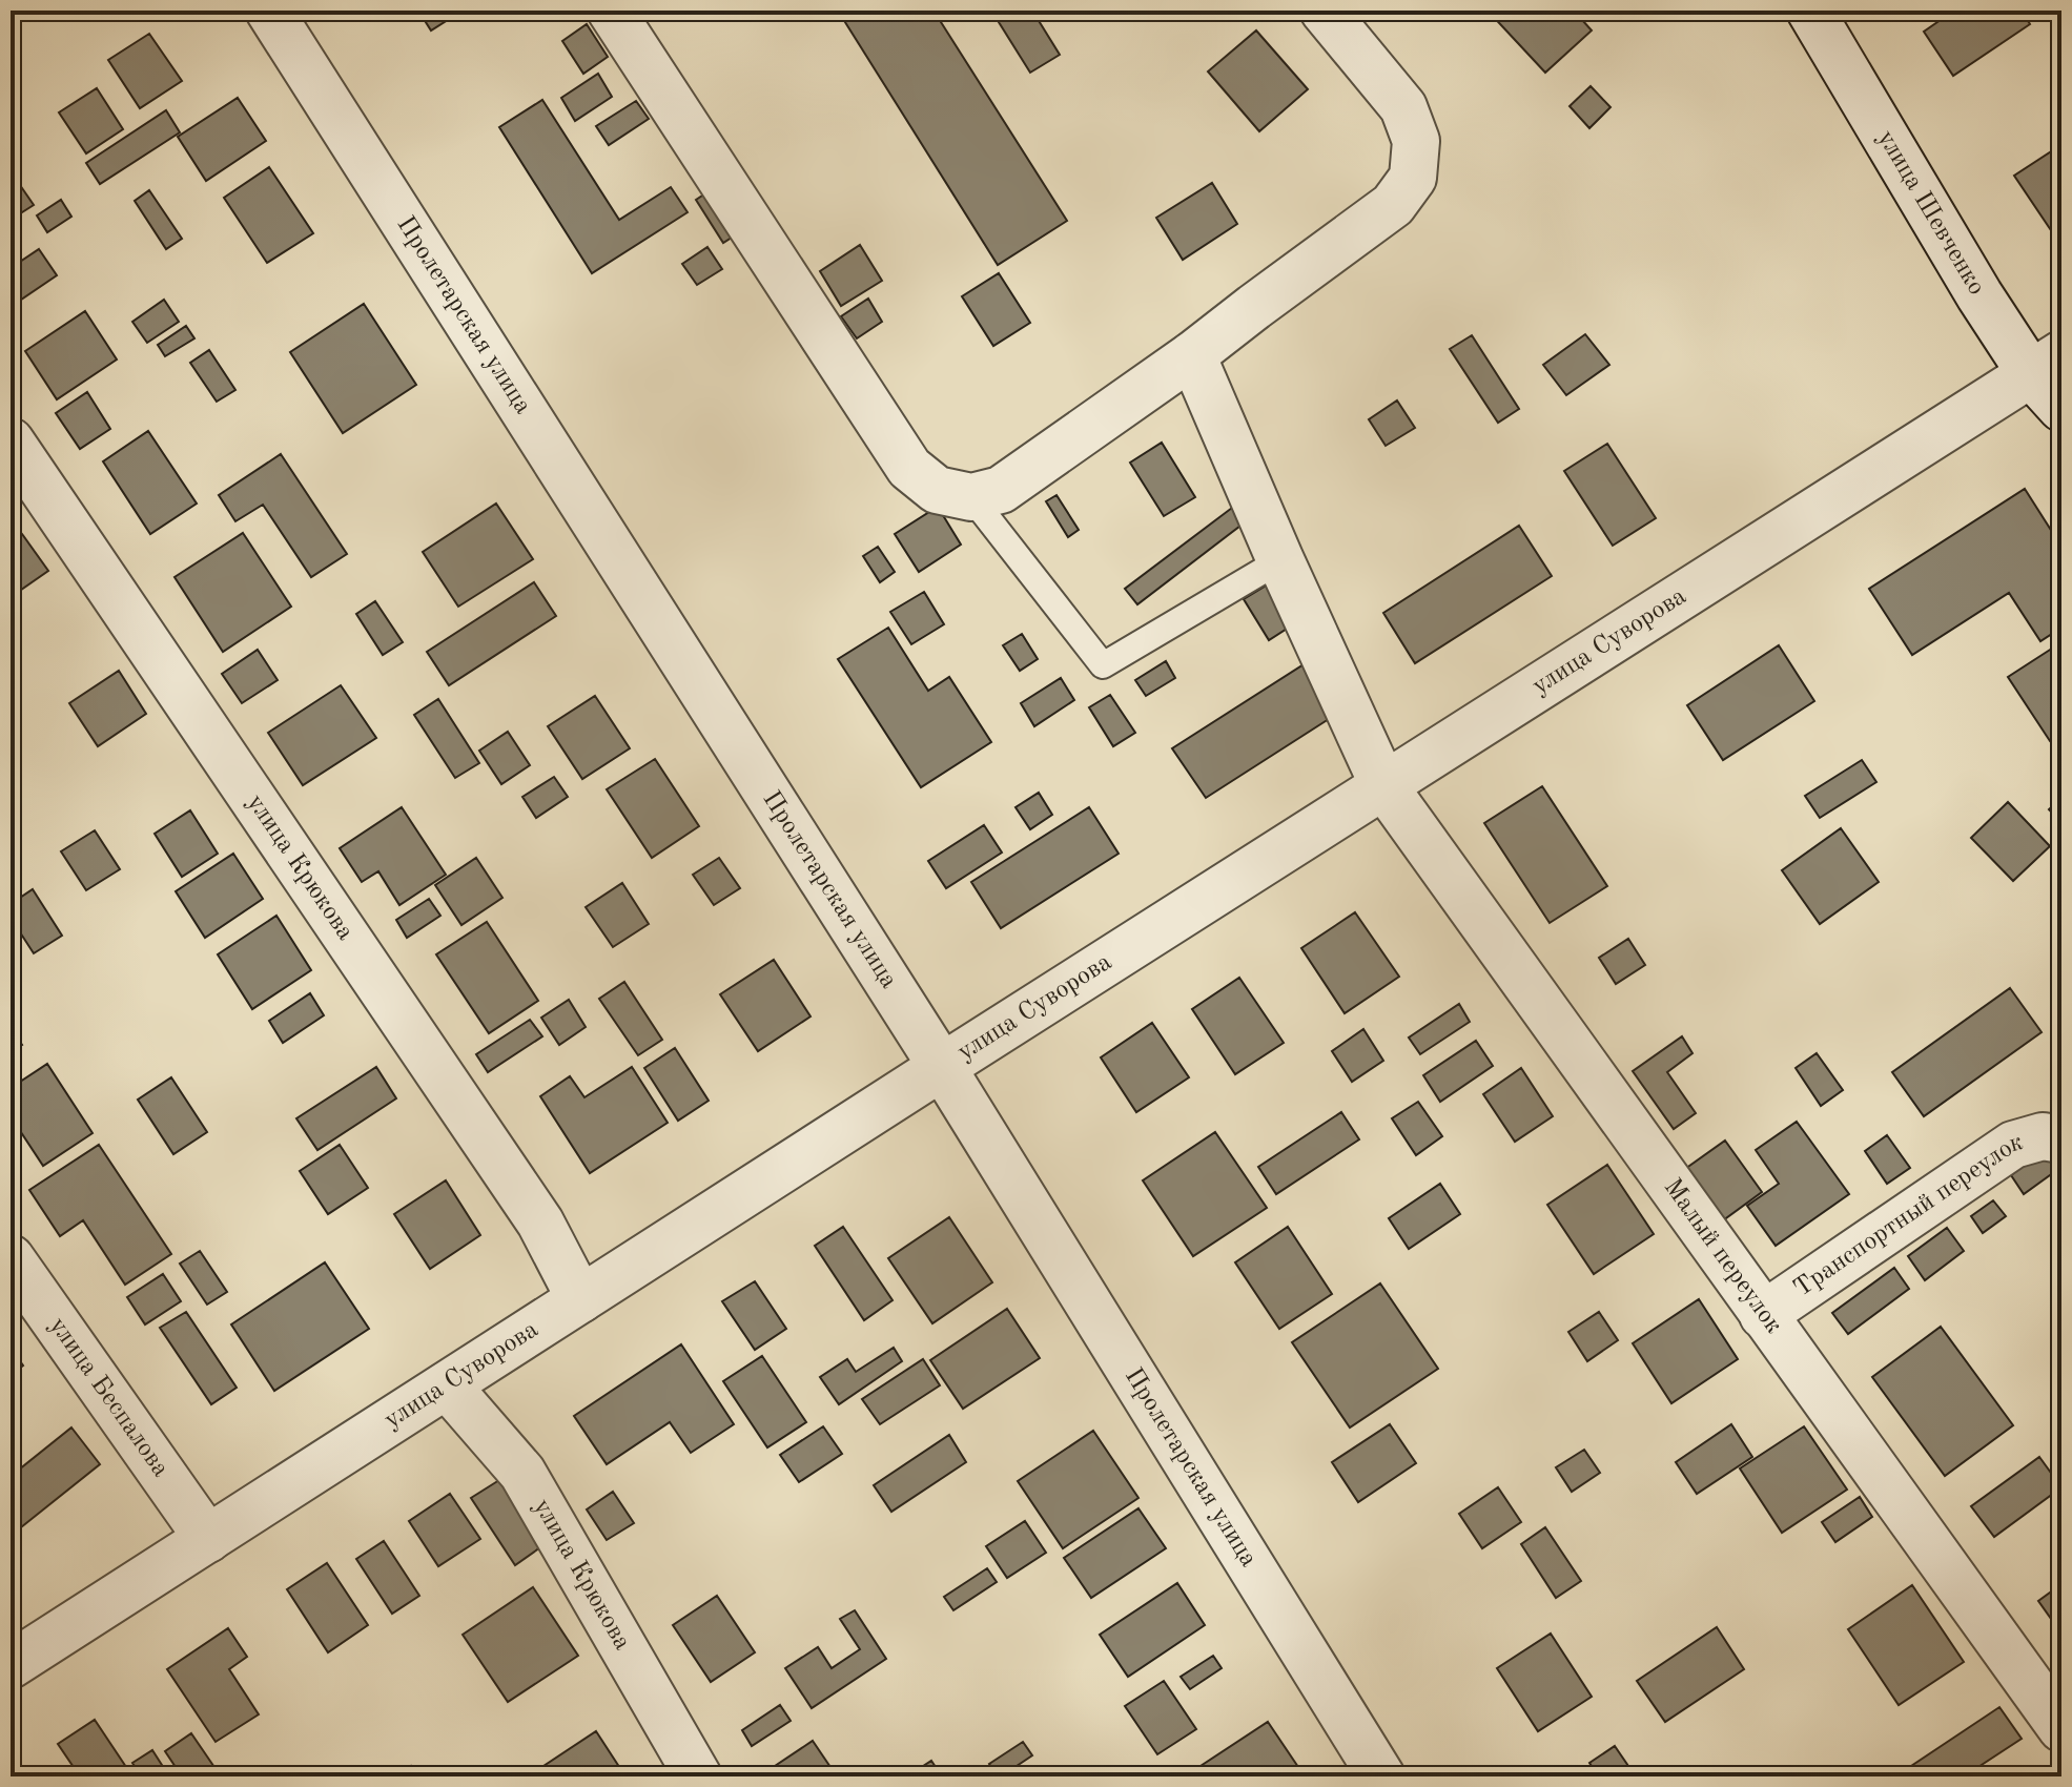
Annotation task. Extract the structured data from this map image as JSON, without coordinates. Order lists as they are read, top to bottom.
{
  "streets": {
    "street": [
      "улица Шевченко",
      "Пролетарская улица",
      "улица Суворова",
      "улица Крюкова",
      "Транспортный переулок",
      "Малый переулок",
      "улица Беспалова"
    ]
  },
  "crossings": [
    ["улица Шевченко", "улица Суворова"],
    ["Пролетарская улица", "улица Суворова"],
    ["улица Суворова", "улица Крюкова"],
    ["улица Суворова", "Малый переулок"],
    ["улица Суворова", "улица Беспалова"],
    ["Транспортный переулок", "Малый переулок"]
  ]
}
